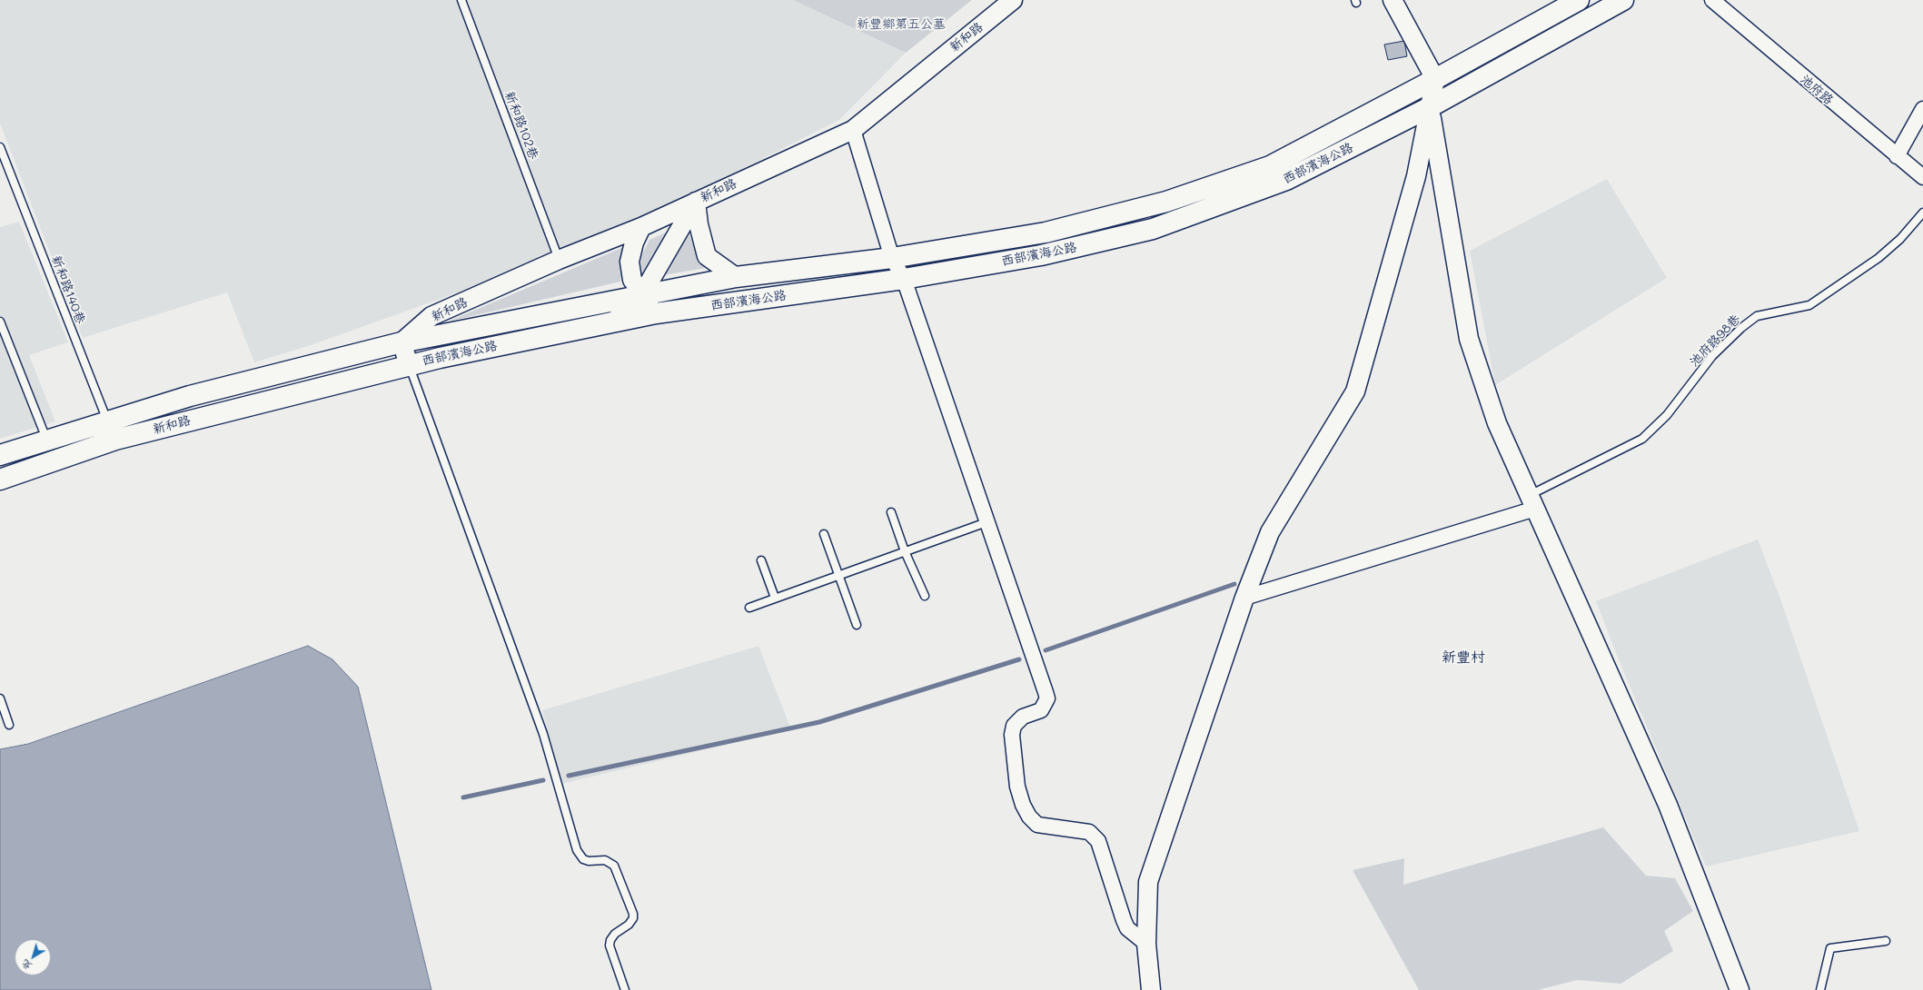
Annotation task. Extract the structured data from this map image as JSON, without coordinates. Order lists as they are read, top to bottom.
{
  "streets": {
    "main road": ["新和路", "西部濱海公路"],
    "street": ["池府路"],
    "lane": ["新和路102巷", "新和路140巷", "池府路98巷"]
  },
  "crossings": [
    ["新和路", "新和路102巷"],
    ["新和路", "西部濱海公路"],
    ["新和路", "新和路140巷"]
  ],
  "districts": ["新豐村"],
  "parks": ["新豐鄉第五公墓"],
  "north": "bottom left"
}
